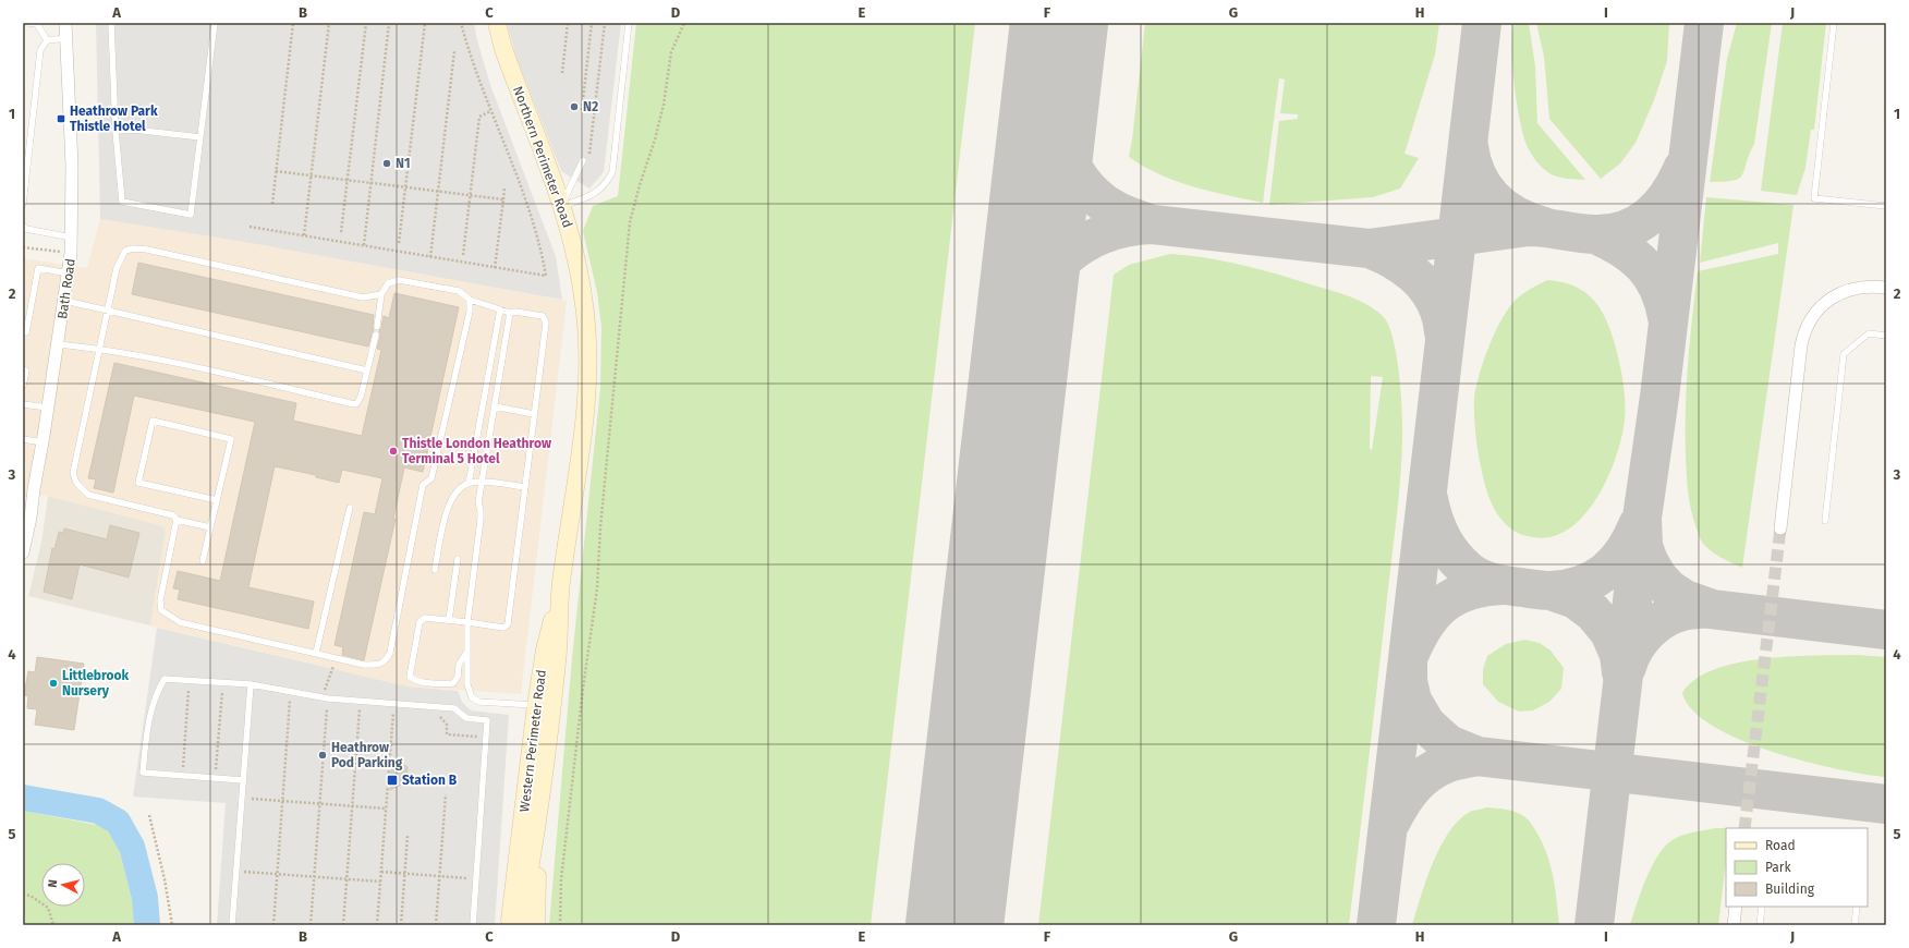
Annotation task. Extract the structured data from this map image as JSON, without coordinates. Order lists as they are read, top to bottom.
{
  "streets": {
    "street": ["Northern Perimeter Road", "Bath Road", "Western Perimeter Road"]
  },
  "crossings": [
    ["Northern Perimeter Road", "Western Perimeter Road"]
  ],
  "places": {
    "other": [
      "N2",
      "N1",
      "Thistle London Heathrow Terminal 5 Hotel",
      "Littlebrook Nursery",
      "Heathrow Pod Parking"
    ],
    "transit": ["Heathrow Park Thistle Hotel", "Station B"]
  },
  "legend": ["Road", "Park", "Building"],
  "north": "left",
  "grid": {
    "columns": [
      "A",
      "B",
      "C",
      "D",
      "E",
      "F",
      "G",
      "H",
      "I",
      "J"
    ],
    "rows": [
      "1",
      "2",
      "3",
      "4",
      "5"
    ]
  }
}
